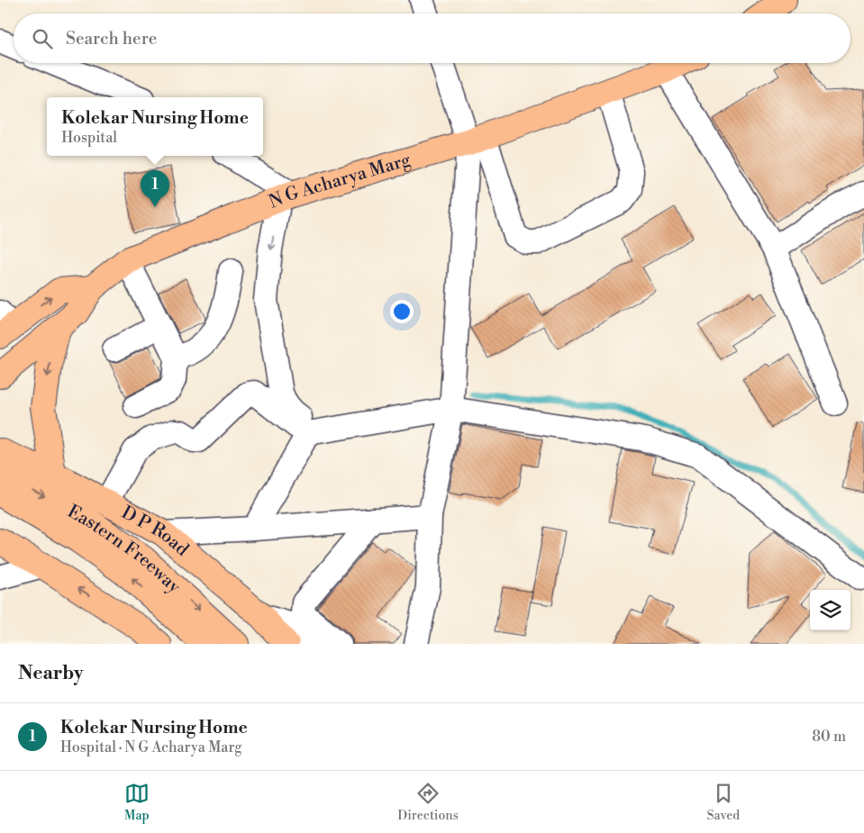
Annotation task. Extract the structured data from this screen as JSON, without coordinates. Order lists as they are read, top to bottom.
{
  "streets": {
    "main road": ["N G Acharya Marg", "D P Road", "Eastern Freeway"]
  },
  "page": {
    "search": "Search here",
    "popup": ["Kolekar Nursing Home", "Hospital"],
    "pins": "1",
    "heading": "Nearby",
    "list": [
      {
        "mark": "1",
        "name": "Kolekar Nursing Home",
        "note": "Hospital · N G Acharya Marg",
        "value": "80 m"
      }
    ],
    "nav": ["Map", "Directions", "Saved"]
  }
}
